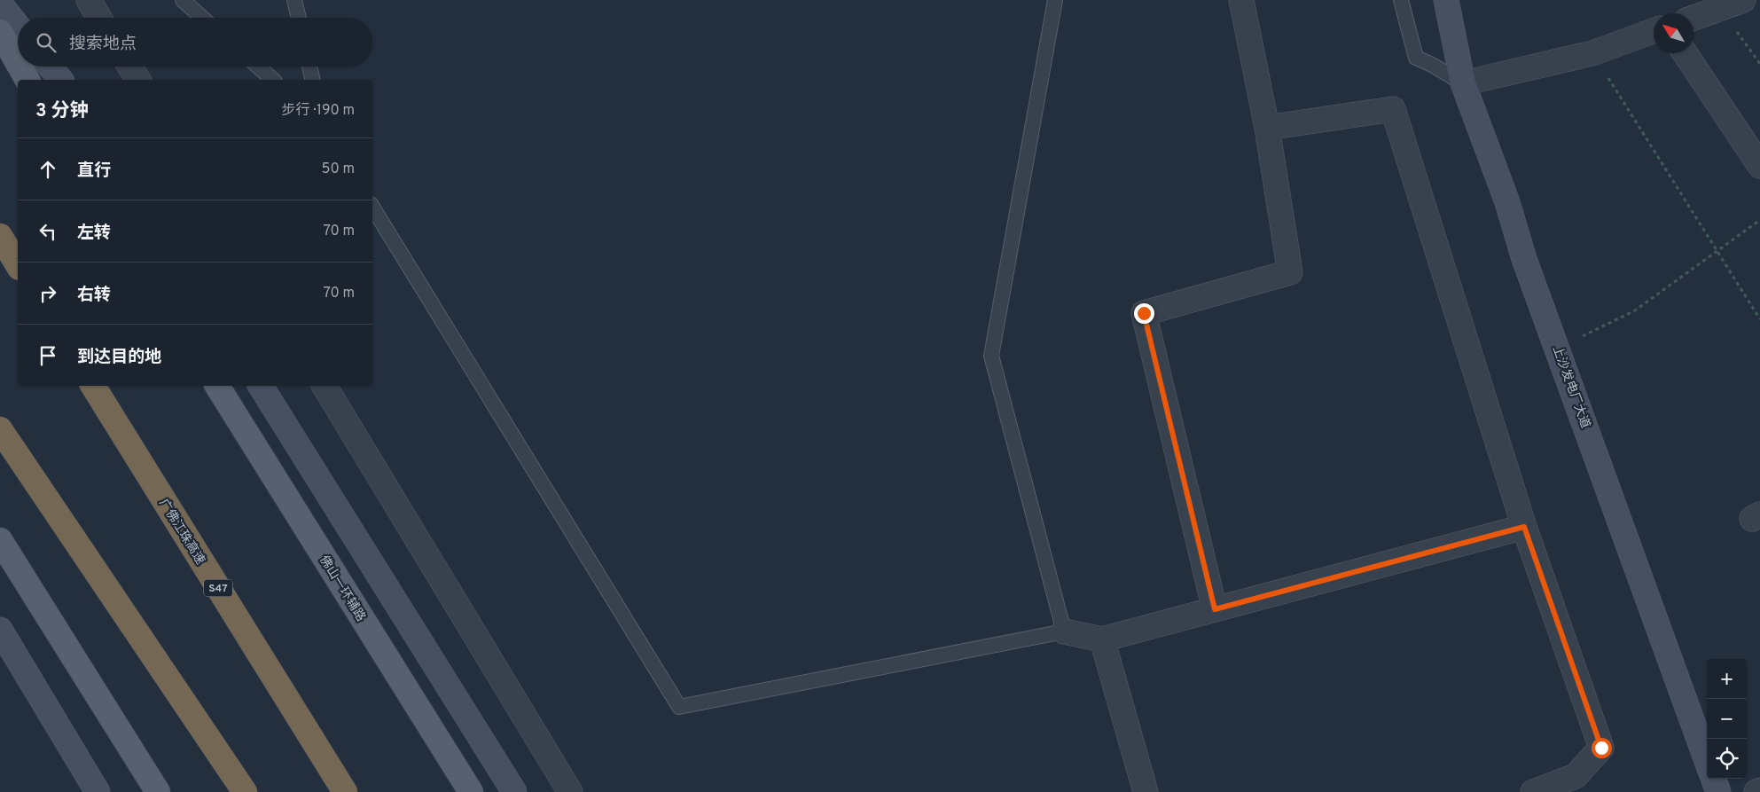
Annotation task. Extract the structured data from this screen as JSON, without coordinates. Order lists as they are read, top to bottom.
{
  "streets": {
    "highway": ["广佛江珠高速", "S47"],
    "main road": ["上沙发电厂大道", "佛山一环辅路"]
  },
  "north": "top left",
  "page": {
    "search": "搜索地点",
    "heading": ["3 分钟", "步行 · 190 m"],
    "list": [
      ["直行", "50 m"],
      ["左转", "70 m"],
      ["右转", "70 m"],
      "到达目的地"
    ],
    "map_buttons": ["+", "−"]
  }
}
